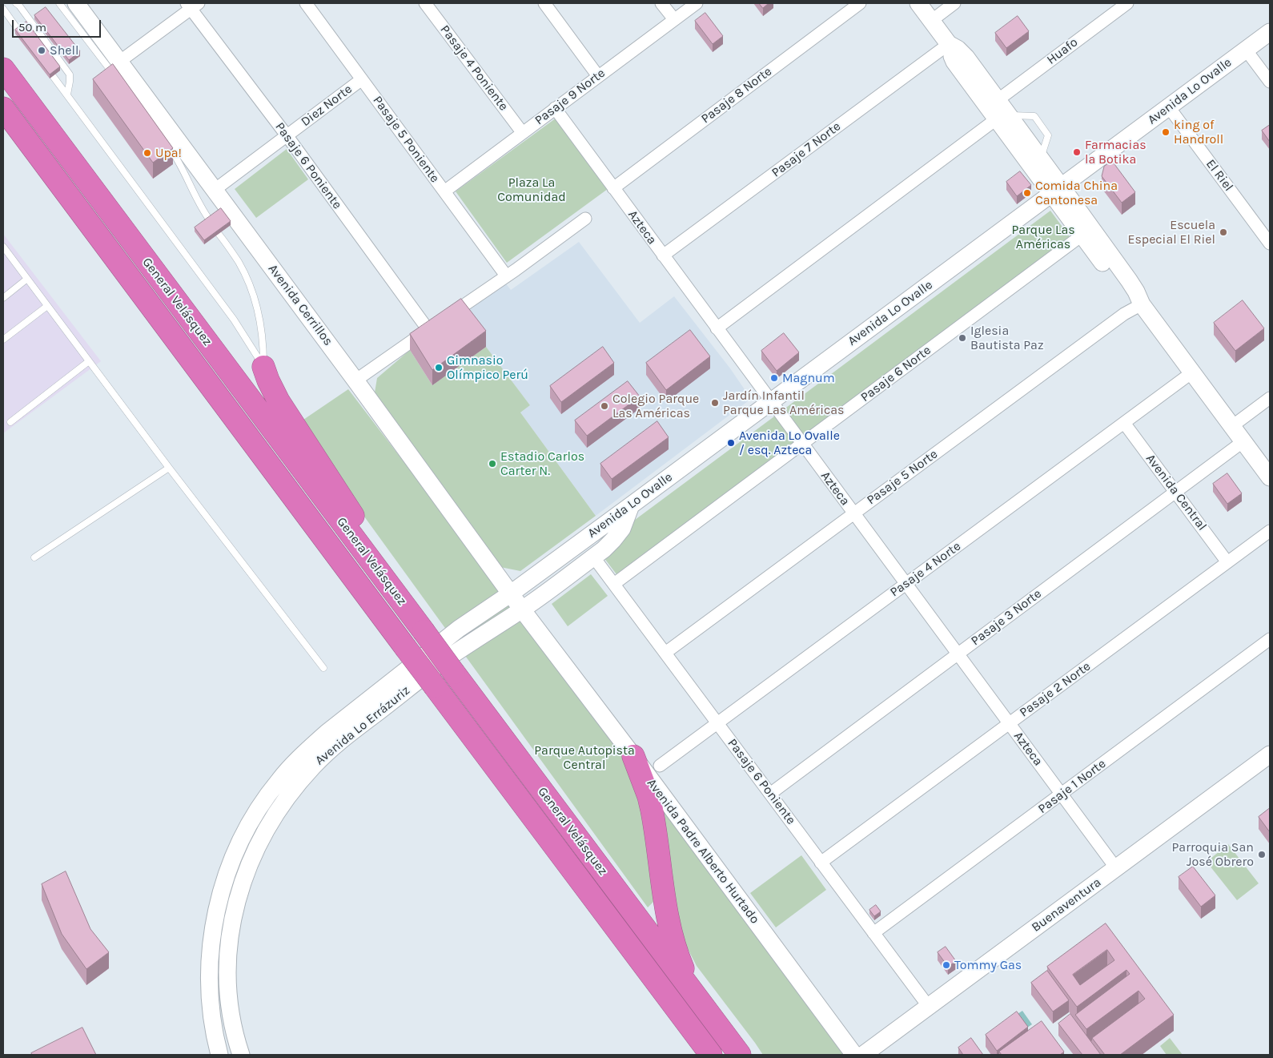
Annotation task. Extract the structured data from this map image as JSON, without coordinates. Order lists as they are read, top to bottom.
{
  "streets": {
    "highway": ["General Velásquez"],
    "main road": [
      "Avenida Lo Ovalle",
      "Avenida Cerrillos",
      "Avenida Lo Errázuriz",
      "Avenida Padre Alberto Hurtado",
      "Buenaventura"
    ],
    "street": [
      "Huafo",
      "Pasaje 4 Poniente",
      "Pasaje 8 Norte",
      "Pasaje 9 Norte",
      "Diez Norte",
      "Pasaje 5 Poniente",
      "Pasaje 7 Norte",
      "Pasaje 6 Poniente",
      "El Riel",
      "Azteca",
      "Pasaje 6 Norte",
      "Pasaje 5 Norte",
      "Avenida Central",
      "Pasaje 4 Norte",
      "Pasaje 3 Norte",
      "Pasaje 2 Norte",
      "Pasaje 1 Norte"
    ]
  },
  "crossings": [
    ["Pasaje 4 Poniente", "Pasaje 9 Norte"],
    ["Avenida Lo Ovalle", "El Riel"],
    ["Avenida Lo Ovalle", "Azteca"],
    ["Avenida Lo Ovalle", "Avenida Cerrillos"],
    ["Avenida Lo Ovalle", "Avenida Lo Errázuriz"],
    ["Pasaje 8 Norte", "Azteca"],
    ["Pasaje 9 Norte", "Pasaje 5 Poniente"],
    ["Pasaje 9 Norte", "Azteca"],
    ["Diez Norte", "Pasaje 5 Poniente"],
    ["Diez Norte", "Pasaje 6 Poniente"],
    ["Diez Norte", "Avenida Cerrillos"],
    ["Pasaje 7 Norte", "Azteca"],
    ["Pasaje 6 Poniente", "Pasaje 6 Norte"],
    ["Pasaje 6 Poniente", "Pasaje 5 Norte"],
    ["Pasaje 6 Poniente", "Pasaje 4 Norte"],
    ["Pasaje 6 Poniente", "Pasaje 3 Norte"],
    ["Pasaje 6 Poniente", "Pasaje 2 Norte"],
    ["Pasaje 6 Poniente", "Avenida Lo Errázuriz"],
    ["Pasaje 6 Poniente", "Pasaje 1 Norte"],
    ["Pasaje 6 Poniente", "Buenaventura"],
    ["Azteca", "Pasaje 6 Norte"],
    ["Azteca", "Pasaje 5 Norte"],
    ["Azteca", "Pasaje 4 Norte"],
    ["Azteca", "Pasaje 3 Norte"],
    ["Azteca", "Pasaje 2 Norte"],
    ["Azteca", "Pasaje 1 Norte"],
    ["Azteca", "Buenaventura"],
    ["Avenida Cerrillos", "Avenida Lo Errázuriz"],
    ["Avenida Cerrillos", "Avenida Padre Alberto Hurtado"],
    ["Avenida Central", "Pasaje 4 Norte"],
    ["Avenida Central", "Pasaje 3 Norte"],
    ["Avenida Central", "Pasaje 2 Norte"],
    ["Avenida Lo Errázuriz", "Avenida Padre Alberto Hurtado"]
  ],
  "parks": ["Plaza La Comunidad", "Parque Las Américas", "Parque Autopista Central"],
  "places": [
    "Shell",
    "king of Handroll",
    "Farmacias la Botika",
    "Upa!",
    "Comida China Cantonesa",
    "Escuela Especial El Riel",
    "Iglesia Bautista Paz",
    "Gimnasio Olímpico Perú",
    "Magnum",
    "Jardín Infantil Parque Las Américas",
    "Colegio Parque Las Américas",
    "Avenida Lo Ovalle / esq. Azteca",
    "Estadio Carlos Carter N.",
    "Parroquia San José Obrero",
    "Tommy Gas"
  ],
  "scale_bar": "50 m"
}
